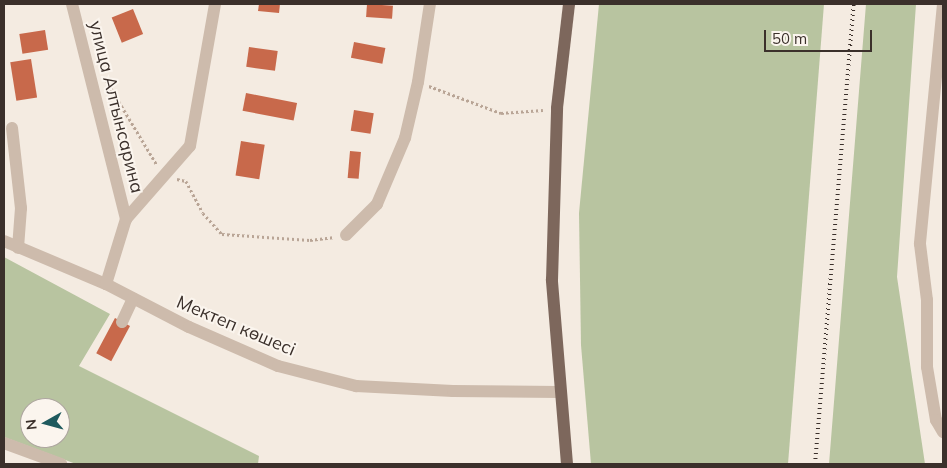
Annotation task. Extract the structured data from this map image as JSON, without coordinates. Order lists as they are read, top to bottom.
{
  "streets": {
    "street": ["улица Алтынсарина", "Мектеп көшесі"]
  },
  "scale_bar": "50 m",
  "north": "left"
}
